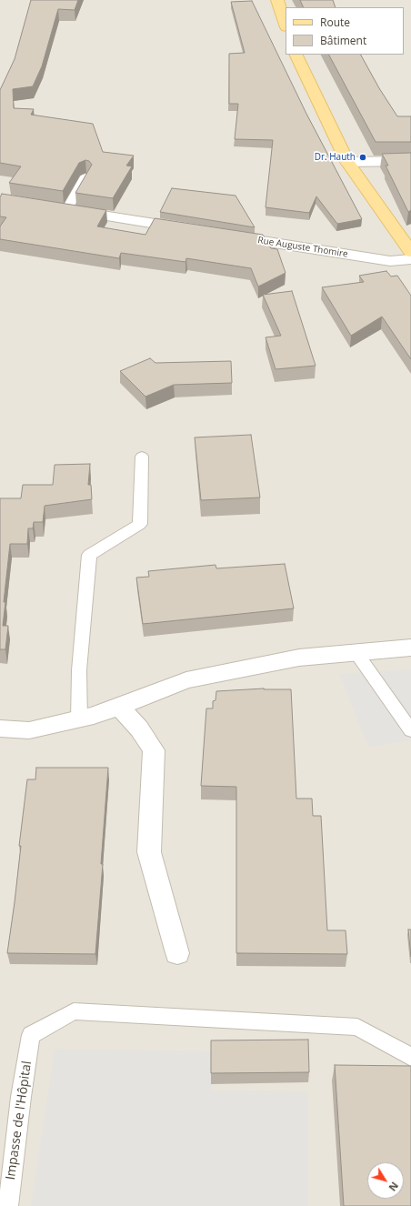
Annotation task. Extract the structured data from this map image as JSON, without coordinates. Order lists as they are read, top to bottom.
{
  "streets": {
    "street": ["Rue Auguste Thomire"],
    "lane": ["Impasse de l'Hôpital"]
  },
  "places": ["Dr. Hauth"],
  "legend": ["Route", "Bâtiment"],
  "north": "bottom right"
}
